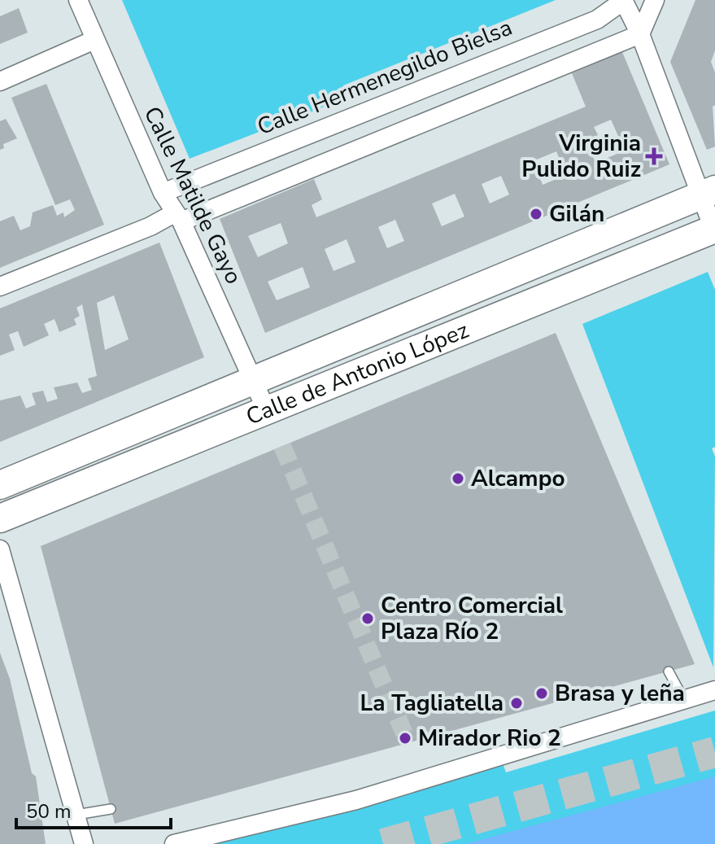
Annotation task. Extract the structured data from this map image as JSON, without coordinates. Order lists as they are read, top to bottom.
{
  "streets": {
    "main road": ["Calle de Antonio López"],
    "street": ["Calle Hermenegildo Bielsa", "Calle Matilde Gayo"]
  },
  "crossings": [
    ["Calle Hermenegildo Bielsa", "Calle Matilde Gayo"],
    ["Calle Matilde Gayo", "Calle de Antonio López"]
  ],
  "places": {
    "health": ["Virginia Pulido Ruiz"],
    "other": [
      "Gilán",
      "Alcampo",
      "Centro Comercial Plaza Río 2",
      "Brasa y leña",
      "La Tagliatella",
      "Mirador Rio 2"
    ]
  },
  "scale_bar": "50 m"
}
